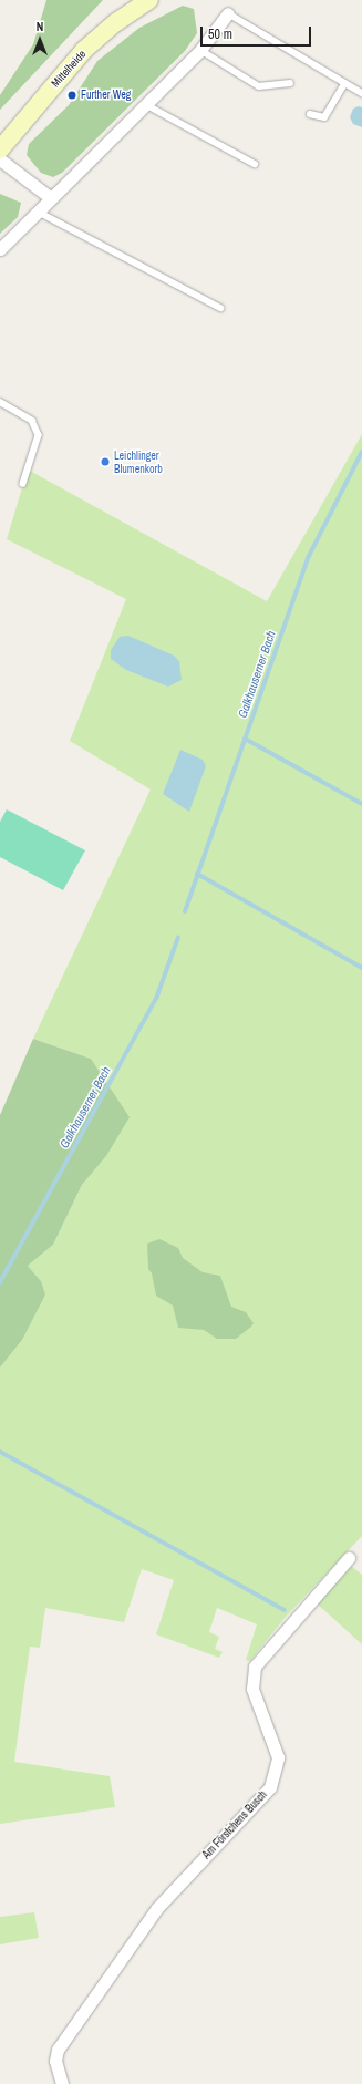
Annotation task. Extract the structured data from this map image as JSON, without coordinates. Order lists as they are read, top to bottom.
{
  "streets": {
    "main road": ["Mittelheide"],
    "street": ["Am Förstchens Busch"]
  },
  "water": ["Galkhauserner Bach"],
  "places": ["Further Weg", "Leichlinger Blumenkorb"],
  "scale_bar": "50 m",
  "north": "top"
}
